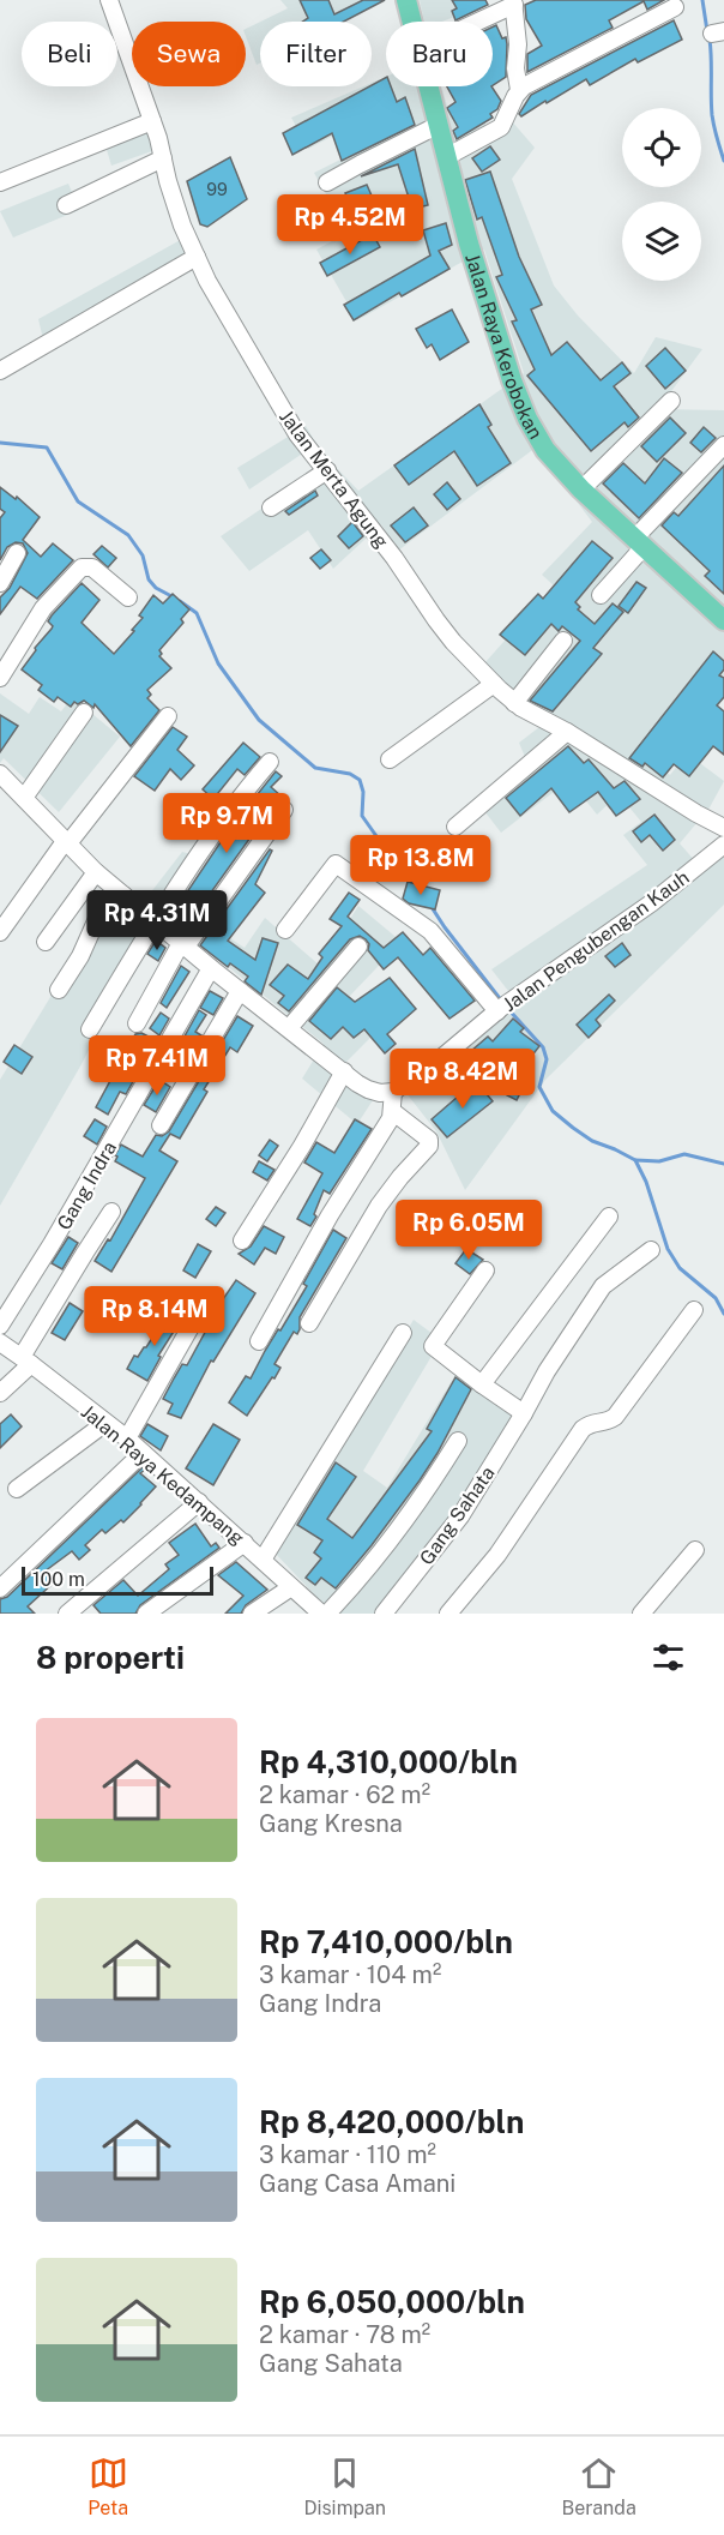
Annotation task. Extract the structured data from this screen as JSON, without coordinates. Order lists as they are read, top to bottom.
{
  "streets": {
    "main road": ["Jalan Raya Kerobokan"],
    "street": [
      "Jalan Merta Agung",
      "Jalan Pengubengan Kauh",
      "Gang Indra",
      "Jalan Raya Kedampang",
      "Gang Sahata"
    ]
  },
  "house_numbers": ["99"],
  "scale_bar": "100 m",
  "page": {
    "chip": [
      "Beli",
      "Sewa",
      "Filter",
      "Baru"
    ],
    "price": [
      "Rp 4.52M",
      "Rp 9.7M",
      "Rp 13.8M",
      "Rp 4.31M",
      "Rp 7.41M",
      "Rp 8.42M",
      "Rp 6.05M",
      "Rp 8.14M"
    ],
    "scale": "100 m",
    "heading": "8 properti",
    "list": [
      {
        "name": "Rp 4,310,000/bln",
        "note": "2 kamar · 62 m² · Gang Kresna"
      },
      {
        "name": "Rp 7,410,000/bln",
        "note": "3 kamar · 104 m² · Gang Indra"
      },
      {
        "name": "Rp 8,420,000/bln",
        "note": "3 kamar · 110 m² · Gang Casa Amani"
      },
      {
        "name": "Rp 6,050,000/bln",
        "note": "2 kamar · 78 m² · Gang Sahata"
      }
    ],
    "tabs": ["Peta", "Disimpan", "Beranda"]
  }
}
